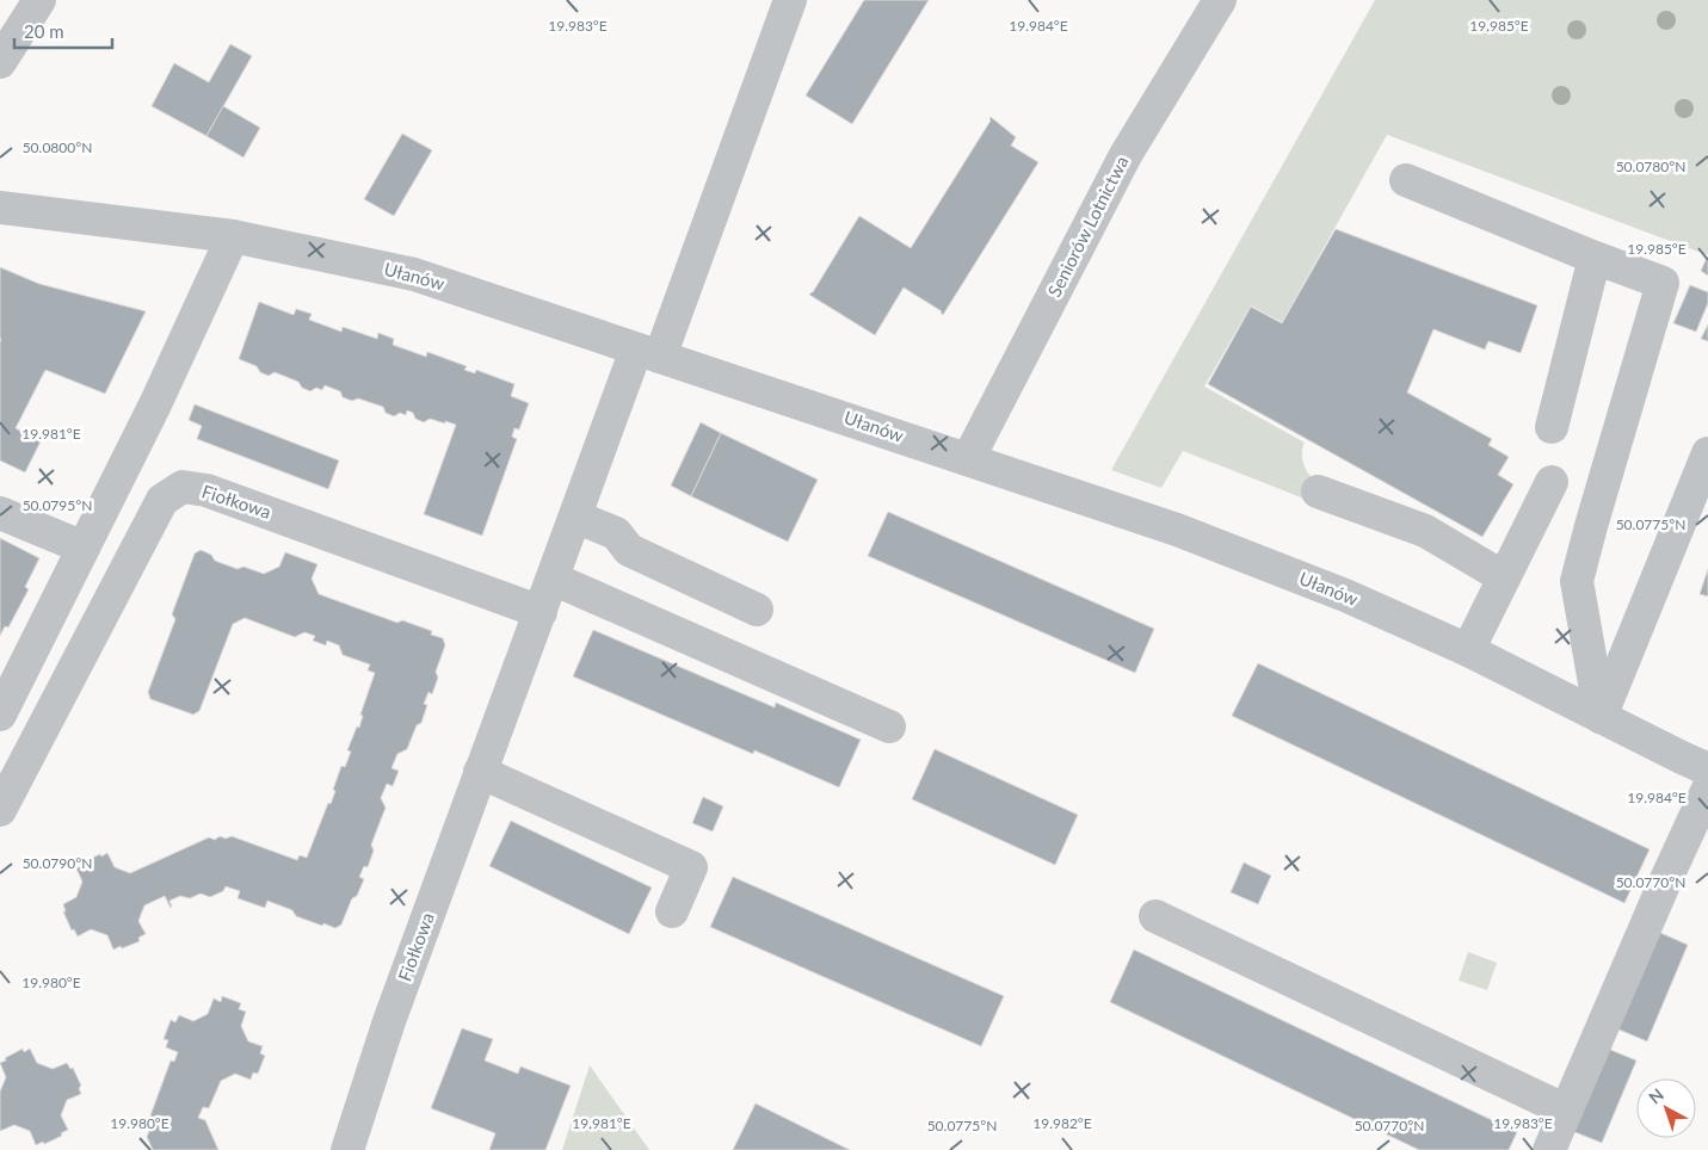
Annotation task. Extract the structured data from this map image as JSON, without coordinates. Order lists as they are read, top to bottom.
{
  "streets": {
    "street": ["Seniorów Lotnictwa", "Ułanów", "Fiołkowa"]
  },
  "crossings": [
    ["Seniorów Lotnictwa", "Ułanów"],
    ["Ułanów", "Fiołkowa"]
  ],
  "scale_bar": "20 m",
  "north": "top left",
  "coordinates": [
    "19.983°E",
    "19.984°E",
    "19.985°E",
    "50.0800°N",
    "50.0780°N",
    "19.981°E",
    "50.0795°N",
    "50.0775°N",
    "50.0790°N",
    "50.0770°N",
    "19.980°E",
    "19.982°E"
  ]
}
